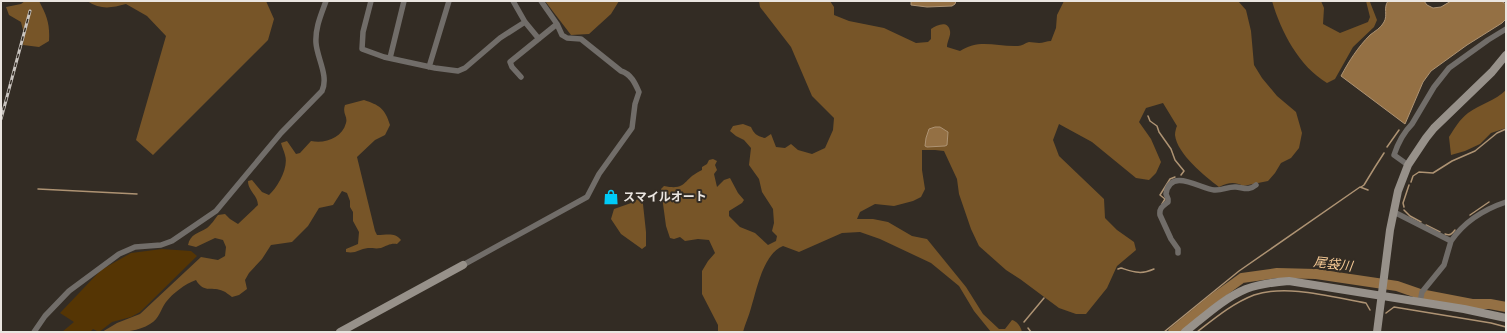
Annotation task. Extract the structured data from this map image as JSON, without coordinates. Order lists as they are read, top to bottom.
{
  "water": ["尾袋川"],
  "places": {
    "shop": ["スマイルオート"]
  }
}
